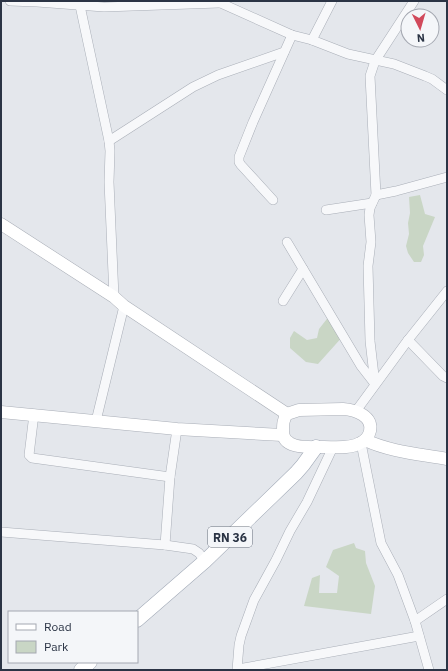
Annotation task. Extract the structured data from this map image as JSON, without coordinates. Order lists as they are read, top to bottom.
{
  "streets": {
    "main road": ["RN 36"]
  },
  "legend": ["Road", "Park"],
  "north": "bottom"
}
